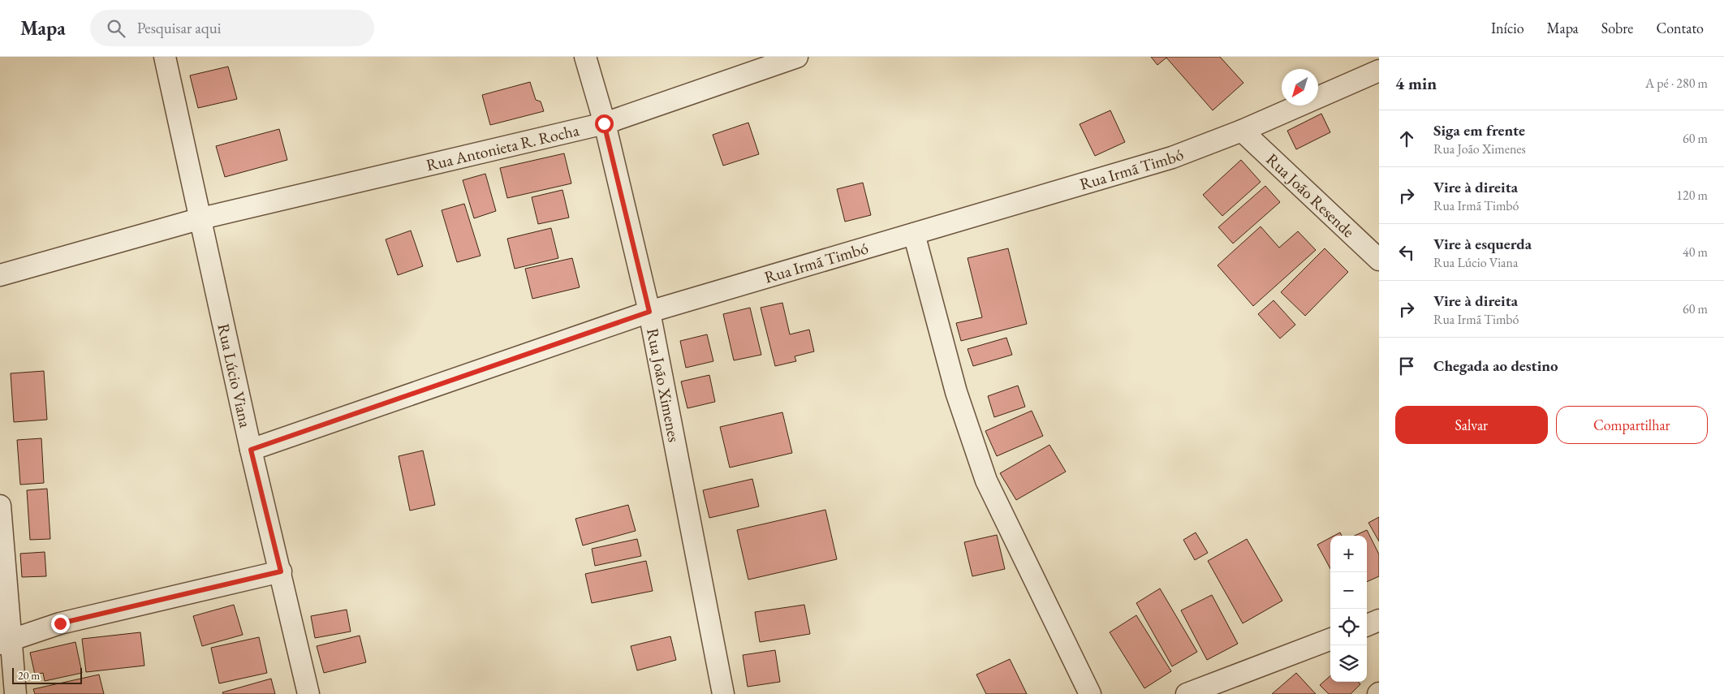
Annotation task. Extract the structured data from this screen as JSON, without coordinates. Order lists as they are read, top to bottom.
{
  "streets": {
    "street": [
      "Rua Antonieta R. Rocha",
      "Rua Irmã Timbó",
      "Rua João Resende",
      "Rua Lúcio Viana",
      "Rua João Ximenes"
    ]
  },
  "crossings": [
    ["Rua Antonieta R. Rocha", "Rua Lúcio Viana"],
    ["Rua Antonieta R. Rocha", "Rua João Ximenes"],
    ["Rua Irmã Timbó", "Rua João Resende"],
    ["Rua Irmã Timbó", "Rua Lúcio Viana"],
    ["Rua Irmã Timbó", "Rua João Ximenes"]
  ],
  "scale_bar": "20 m",
  "north": "bottom left",
  "page": {
    "header": "Mapa",
    "search": "Pesquisar aqui",
    "nav": [
      "Início",
      "Mapa",
      "Sobre",
      "Contato"
    ],
    "heading": ["4 min", "A pé · 280 m"],
    "list": [
      ["Siga em frente", "Rua João Ximenes", "60 m"],
      ["Vire à direita", "Rua Irmã Timbó", "120 m"],
      ["Vire à esquerda", "Rua Lúcio Viana", "40 m"],
      ["Vire à direita", "Rua Irmã Timbó", "60 m"],
      "Chegada ao destino"
    ],
    "buttons": ["Salvar", "Compartilhar"],
    "map_buttons": ["+", "−"],
    "scale": "20 m"
  }
}
